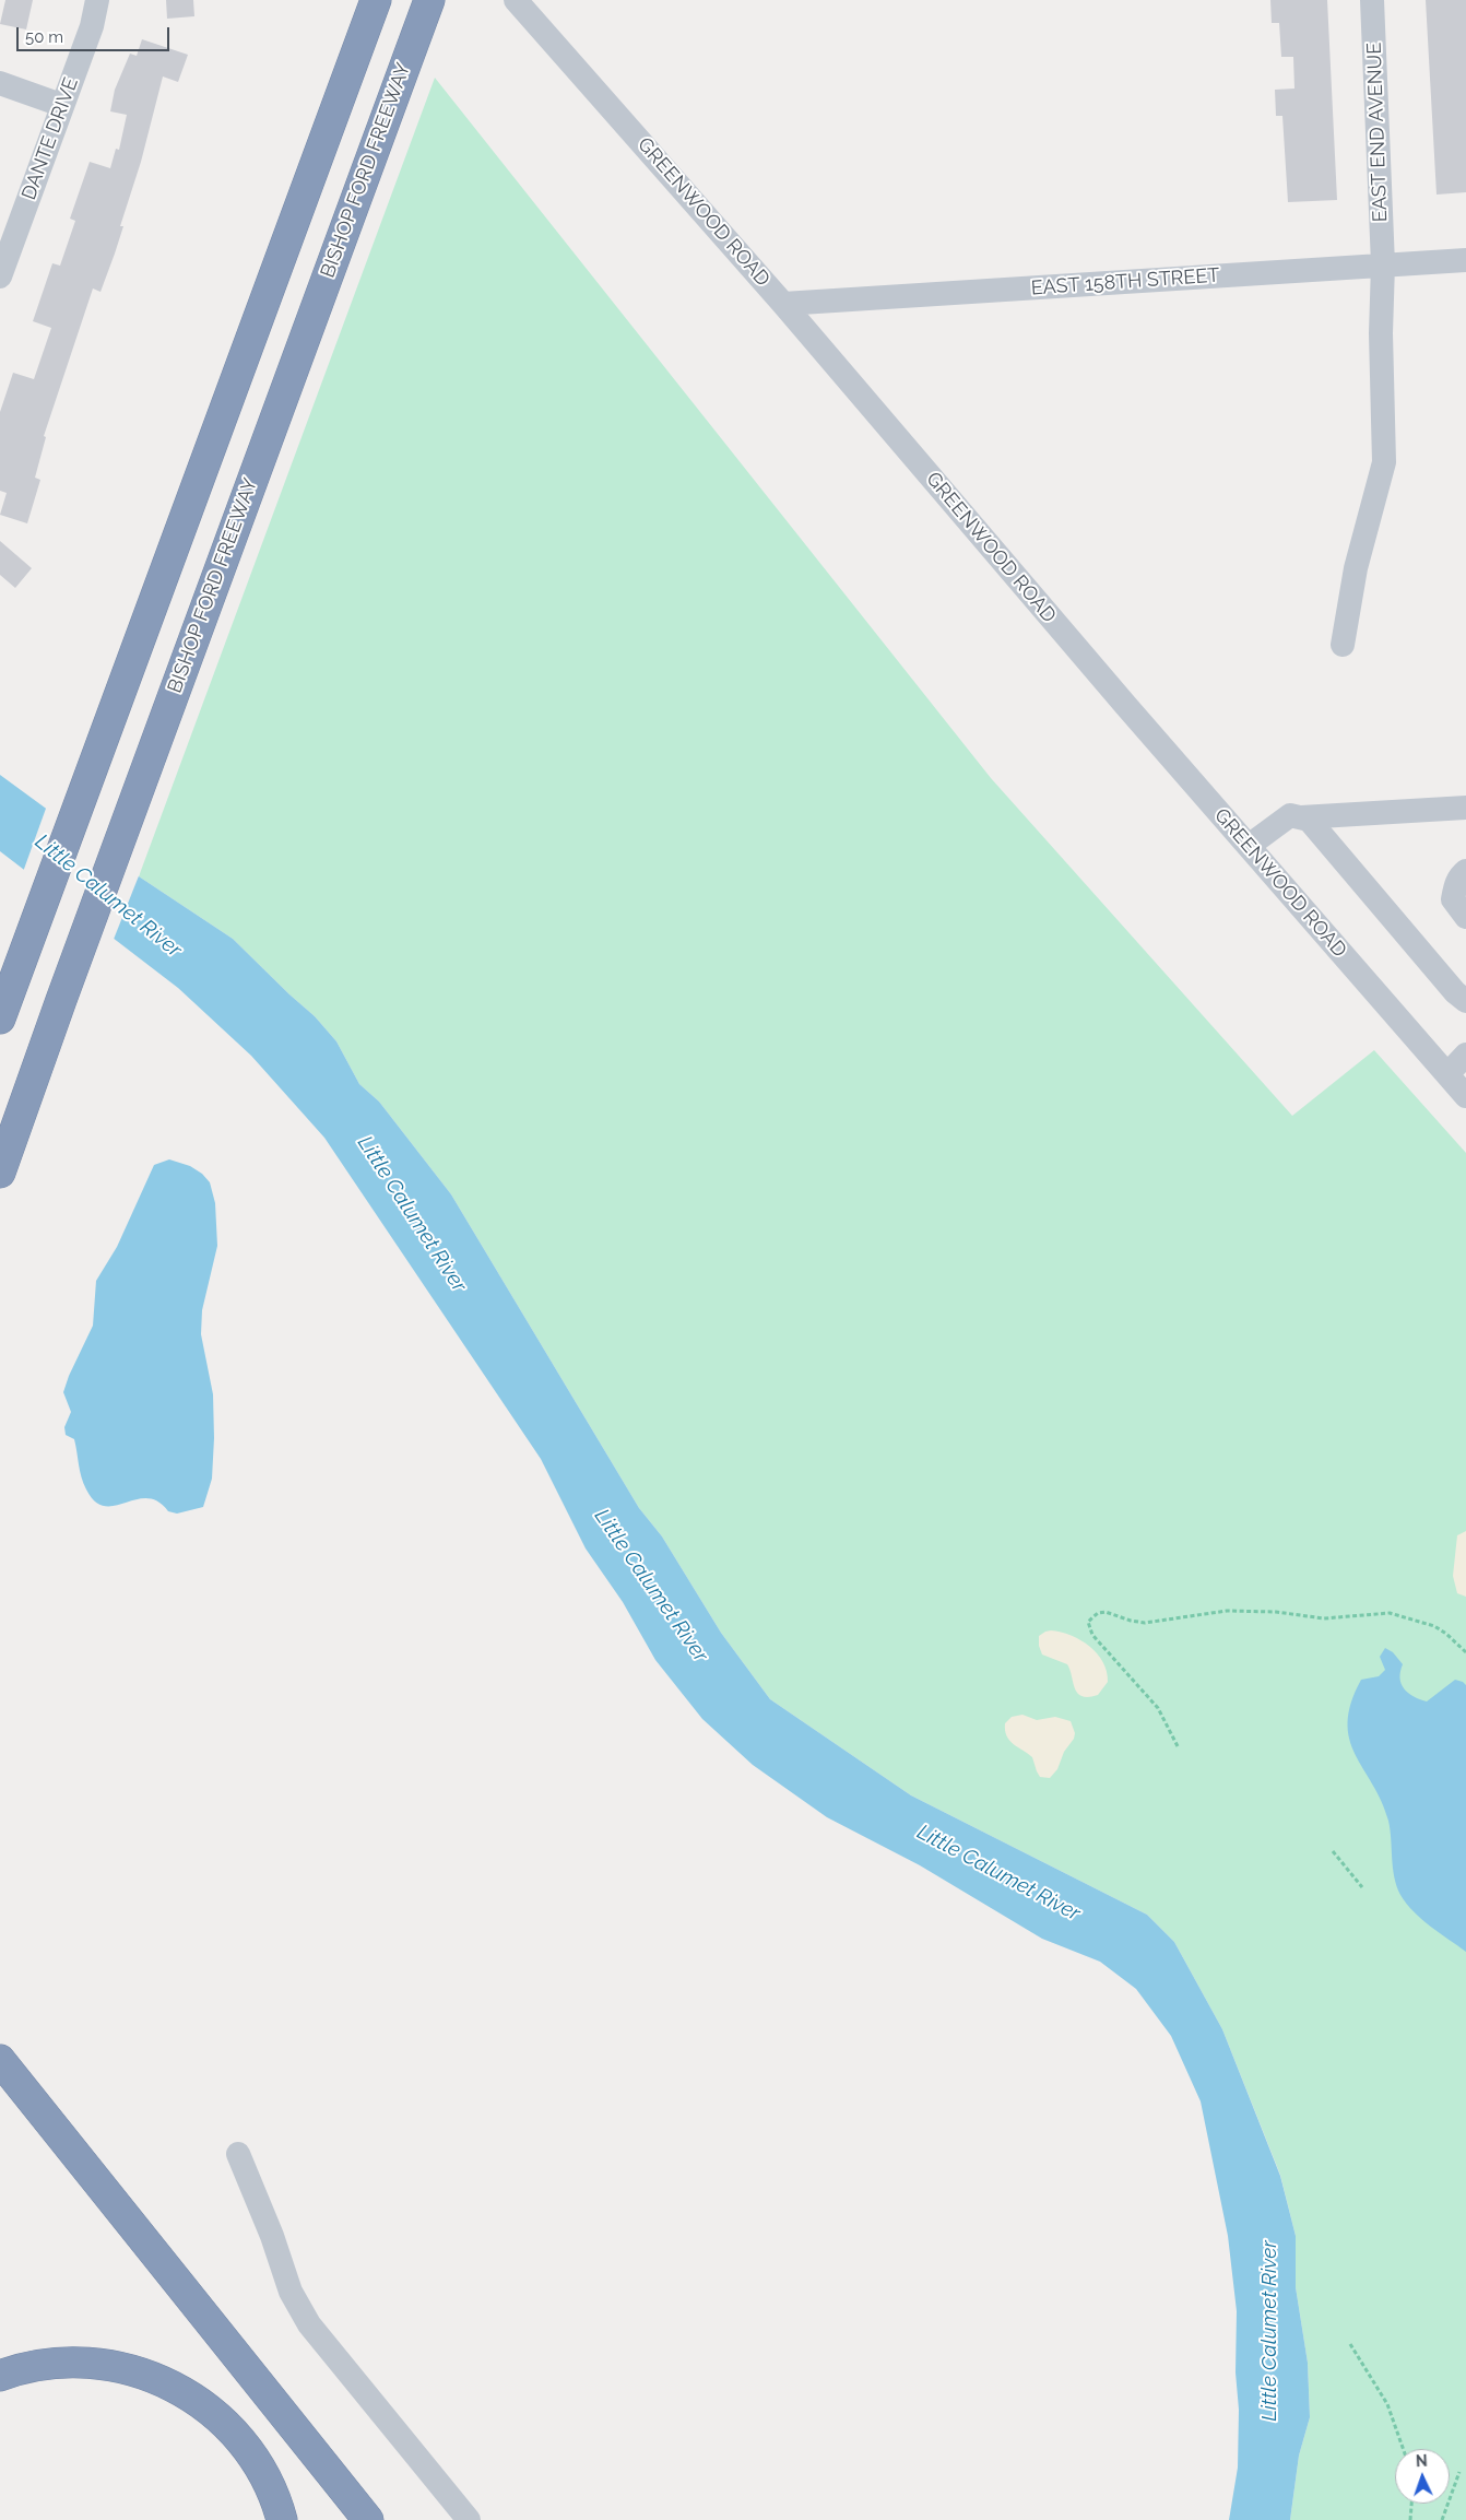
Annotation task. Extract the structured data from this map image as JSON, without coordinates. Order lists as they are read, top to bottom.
{
  "streets": {
    "highway": ["BISHOP FORD FREEWAY"],
    "street": [
      "EAST END AVENUE",
      "DANTE DRIVE",
      "GREENWOOD ROAD",
      "EAST 158TH STREET"
    ]
  },
  "crossings": [
    ["EAST END AVENUE", "EAST 158TH STREET"],
    ["GREENWOOD ROAD", "EAST 158TH STREET"]
  ],
  "water": ["Little Calumet River"],
  "scale_bar": "50 m",
  "north": "top"
}
